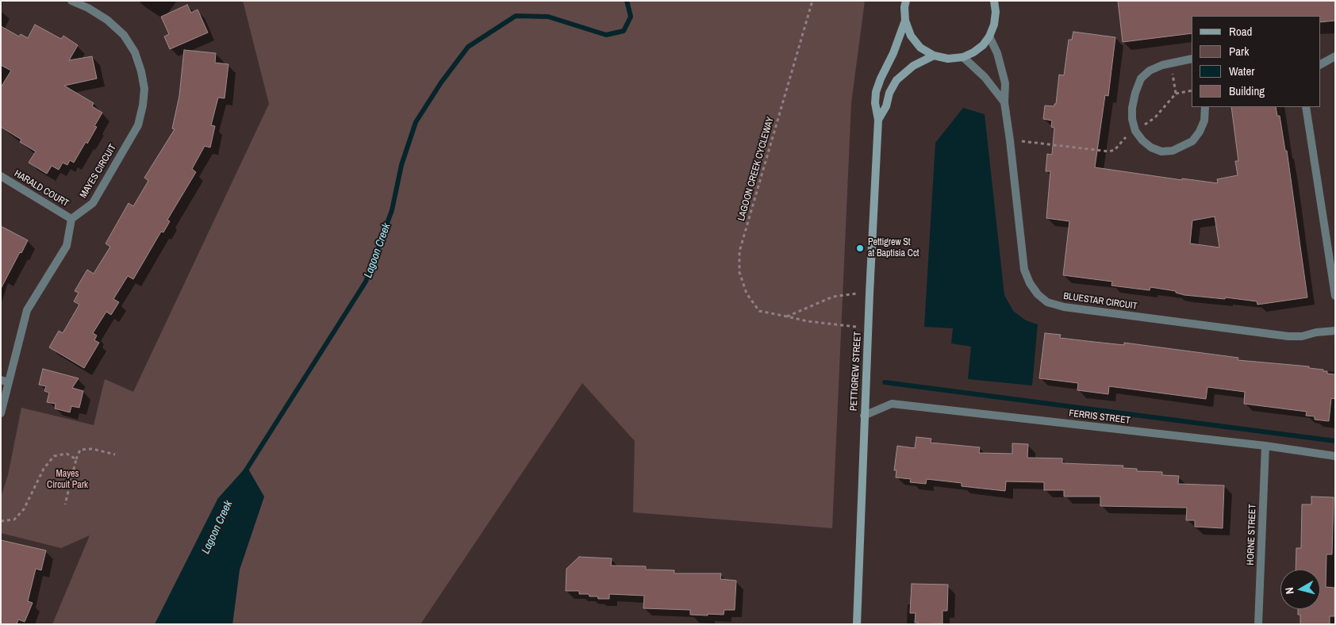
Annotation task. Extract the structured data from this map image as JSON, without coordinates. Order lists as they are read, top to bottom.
{
  "streets": {
    "main road": ["PETTIGREW STREET"],
    "street": [
      "MAYES CIRCUIT",
      "HARALD COURT",
      "BLUESTAR CIRCUIT",
      "FERRIS STREET",
      "HORNE STREET"
    ],
    "path": ["LAGOON CREEK CYCLEWAY"]
  },
  "crossings": [
    ["LAGOON CREEK CYCLEWAY", "PETTIGREW STREET"],
    ["MAYES CIRCUIT", "HARALD COURT"],
    ["PETTIGREW STREET", "FERRIS STREET"],
    ["FERRIS STREET", "HORNE STREET"]
  ],
  "water": ["Lagoon Creek"],
  "parks": ["Mayes Circuit Park"],
  "places": ["Pettigrew St at Baptisia Cct"],
  "legend": [
    "Road",
    "Park",
    "Water",
    "Building"
  ],
  "north": "left"
}
